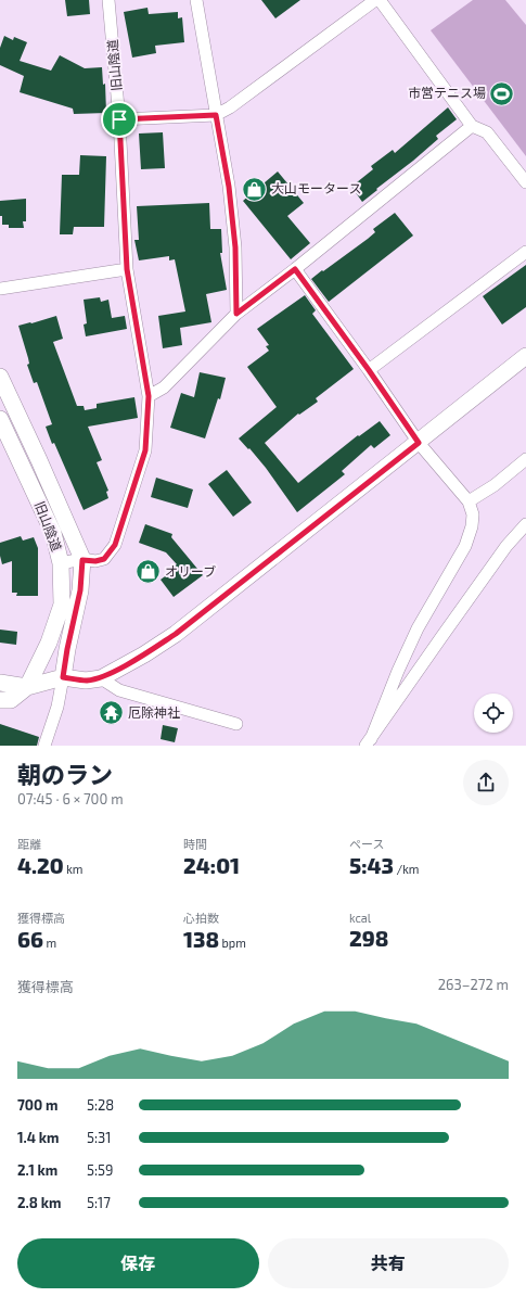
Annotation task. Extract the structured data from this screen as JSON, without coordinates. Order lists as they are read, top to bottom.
{
  "streets": {
    "street": ["旧山陰道"]
  },
  "places": {
    "sports": ["市営テニス場"],
    "shop": ["大山モータース", "オリーブ"],
    "temple": ["厄除神社"]
  },
  "page": {
    "heading": ["朝のラン", "07:45 · 6 × 700 m"],
    "stats": [
      ["距離", "4.20 km"],
      ["時間", "24:01"],
      ["ペース", "5:43 /km"],
      ["獲得標高", "66 m"],
      ["心拍数", "138 bpm"],
      ["kcal", "298"]
    ],
    "chart": ["獲得標高", "263–272 m"],
    "list": [
      {
        "name": "700 m",
        "note": "5:28"
      },
      {
        "name": "1.4 km",
        "note": "5:31"
      },
      {
        "name": "2.1 km",
        "note": "5:59"
      },
      {
        "name": "2.8 km",
        "note": "5:17"
      }
    ],
    "buttons": ["保存", "共有"]
  }
}
